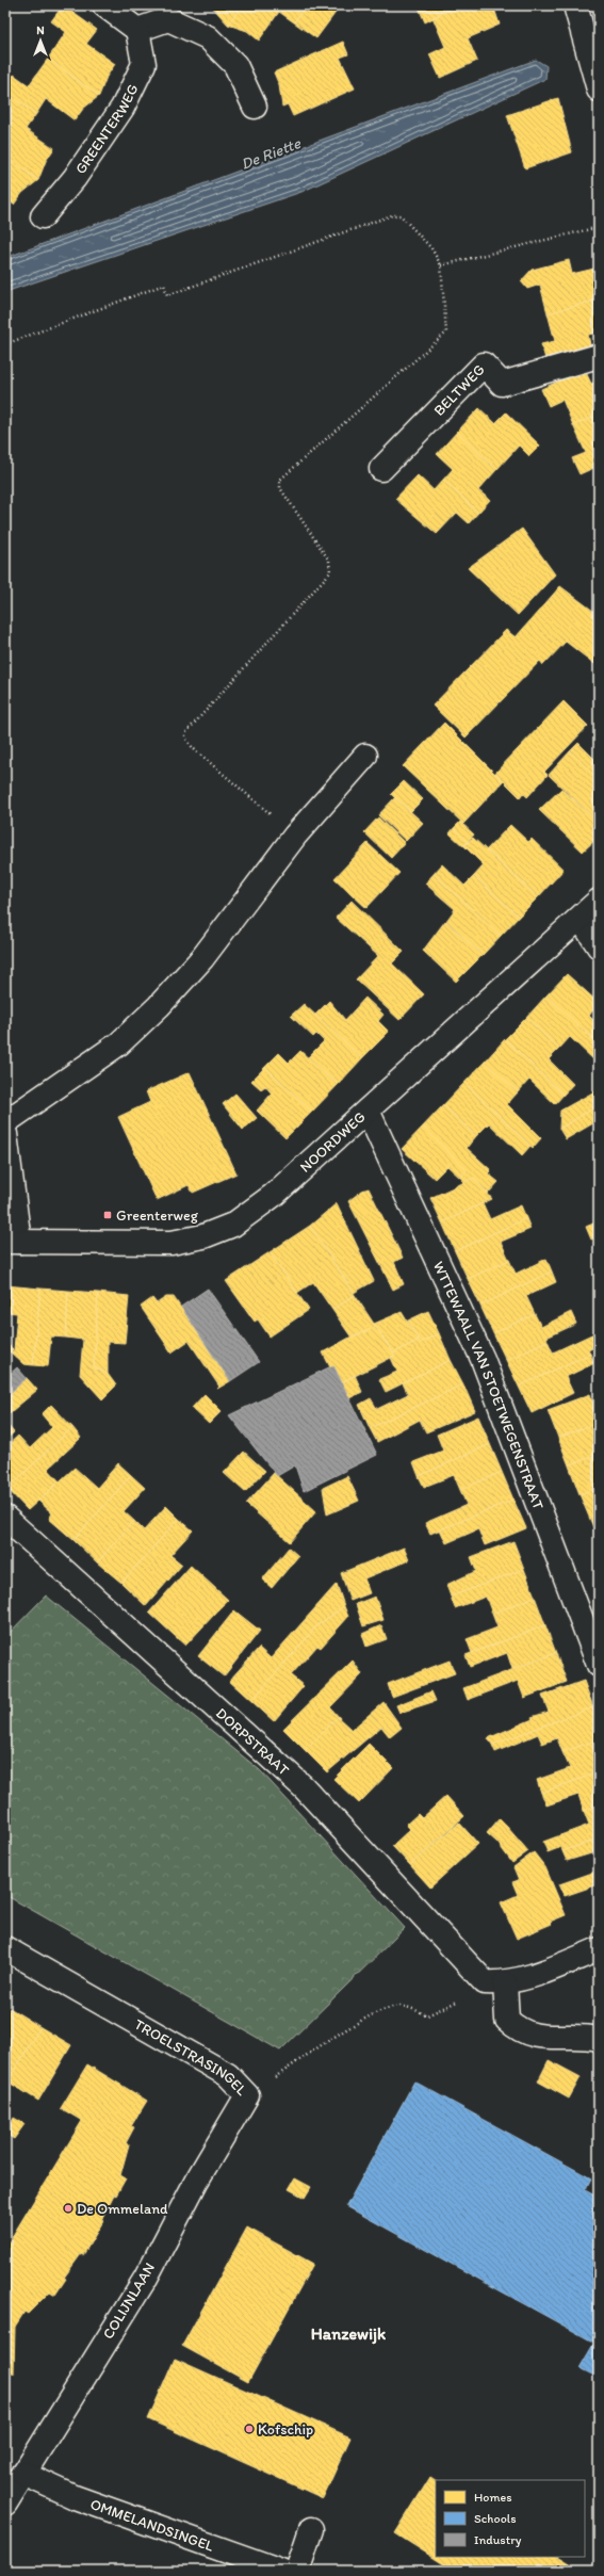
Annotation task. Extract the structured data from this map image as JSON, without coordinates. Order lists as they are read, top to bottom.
{
  "streets": {
    "street": [
      "GREENTERWEG",
      "BELTWEG",
      "NOORDWEG",
      "WTTEWAALL VAN STOETWEGENSTRAAT",
      "DORPSTRAAT",
      "TROELSTRASINGEL",
      "COLIJNLAAN",
      "OMMELANDSINGEL"
    ]
  },
  "crossings": [
    ["NOORDWEG", "WTTEWAALL VAN STOETWEGENSTRAAT"],
    ["DORPSTRAAT", "TROELSTRASINGEL"],
    ["TROELSTRASINGEL", "COLIJNLAAN"],
    ["COLIJNLAAN", "OMMELANDSINGEL"]
  ],
  "districts": ["Hanzewijk"],
  "water": ["De Riette"],
  "places": {
    "transit": ["Greenterweg"],
    "other": ["De Ommeland", "Kofschip"]
  },
  "legend": ["Homes", "Schools", "Industry"],
  "north": "top"
}
